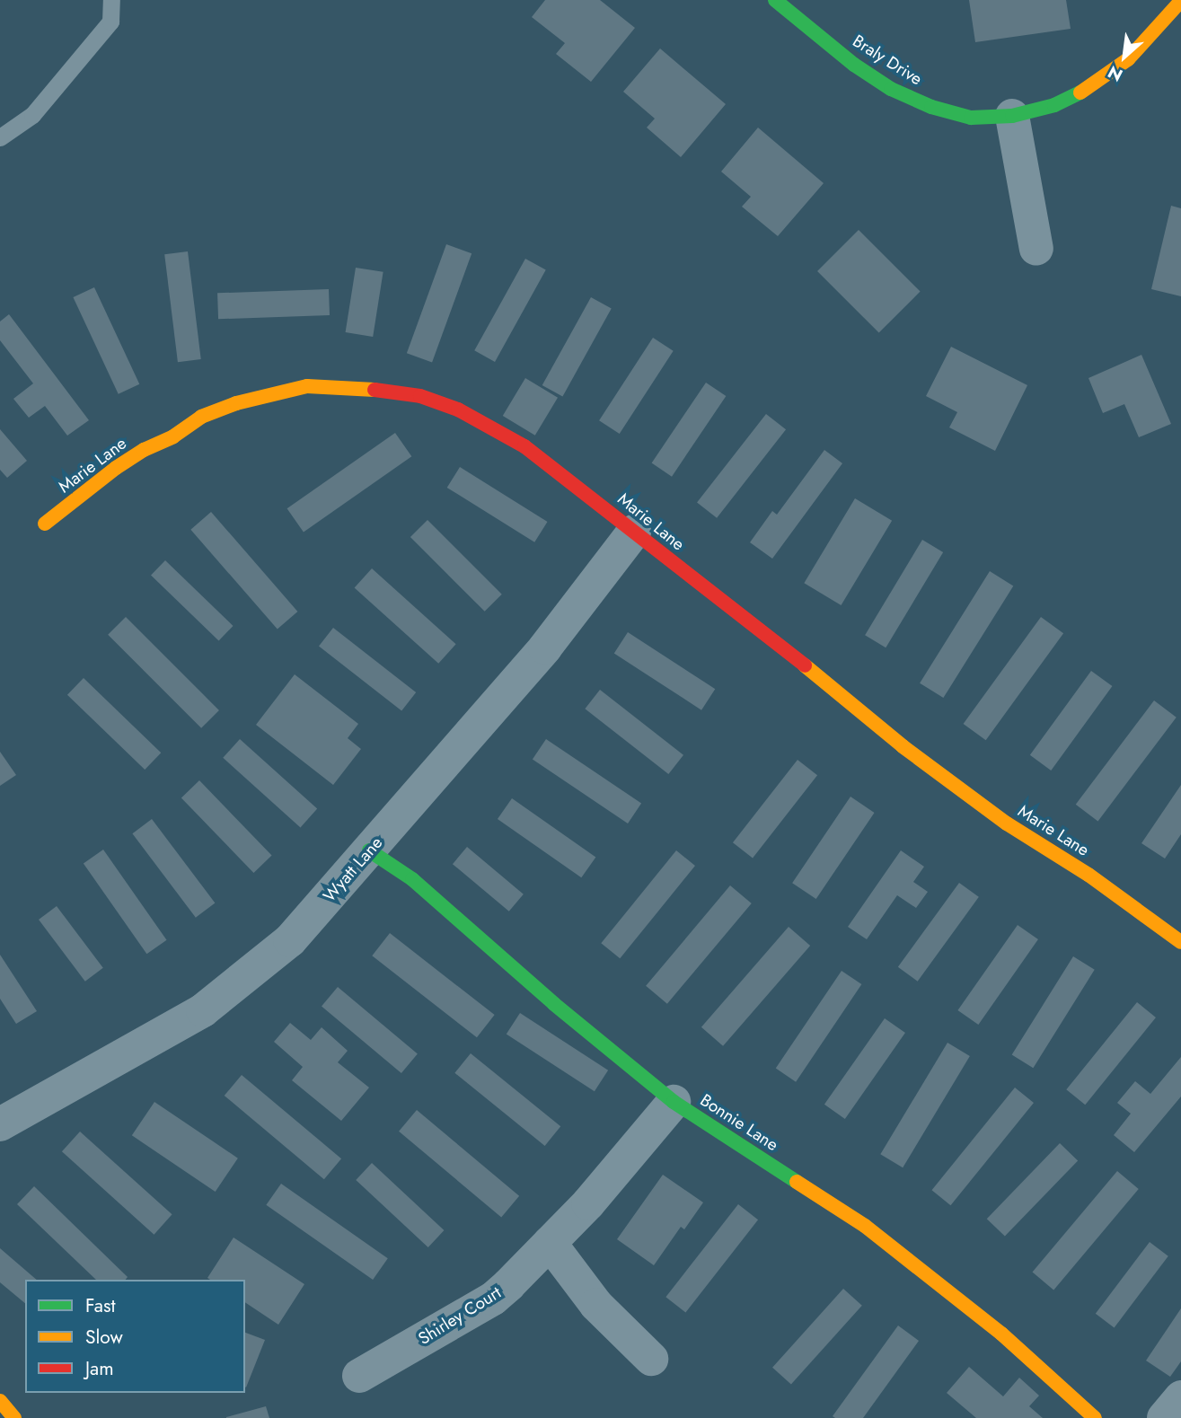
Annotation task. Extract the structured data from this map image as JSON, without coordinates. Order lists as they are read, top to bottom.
{
  "streets": {
    "street": [
      "Braly Drive",
      "Marie Lane",
      "Wyatt Lane",
      "Bonnie Lane",
      "Shirley Court"
    ]
  },
  "crossings": [
    ["Marie Lane", "Wyatt Lane"],
    ["Wyatt Lane", "Bonnie Lane"],
    ["Bonnie Lane", "Shirley Court"]
  ],
  "legend": ["Fast", "Slow", "Jam"],
  "north": "bottom left"
}
